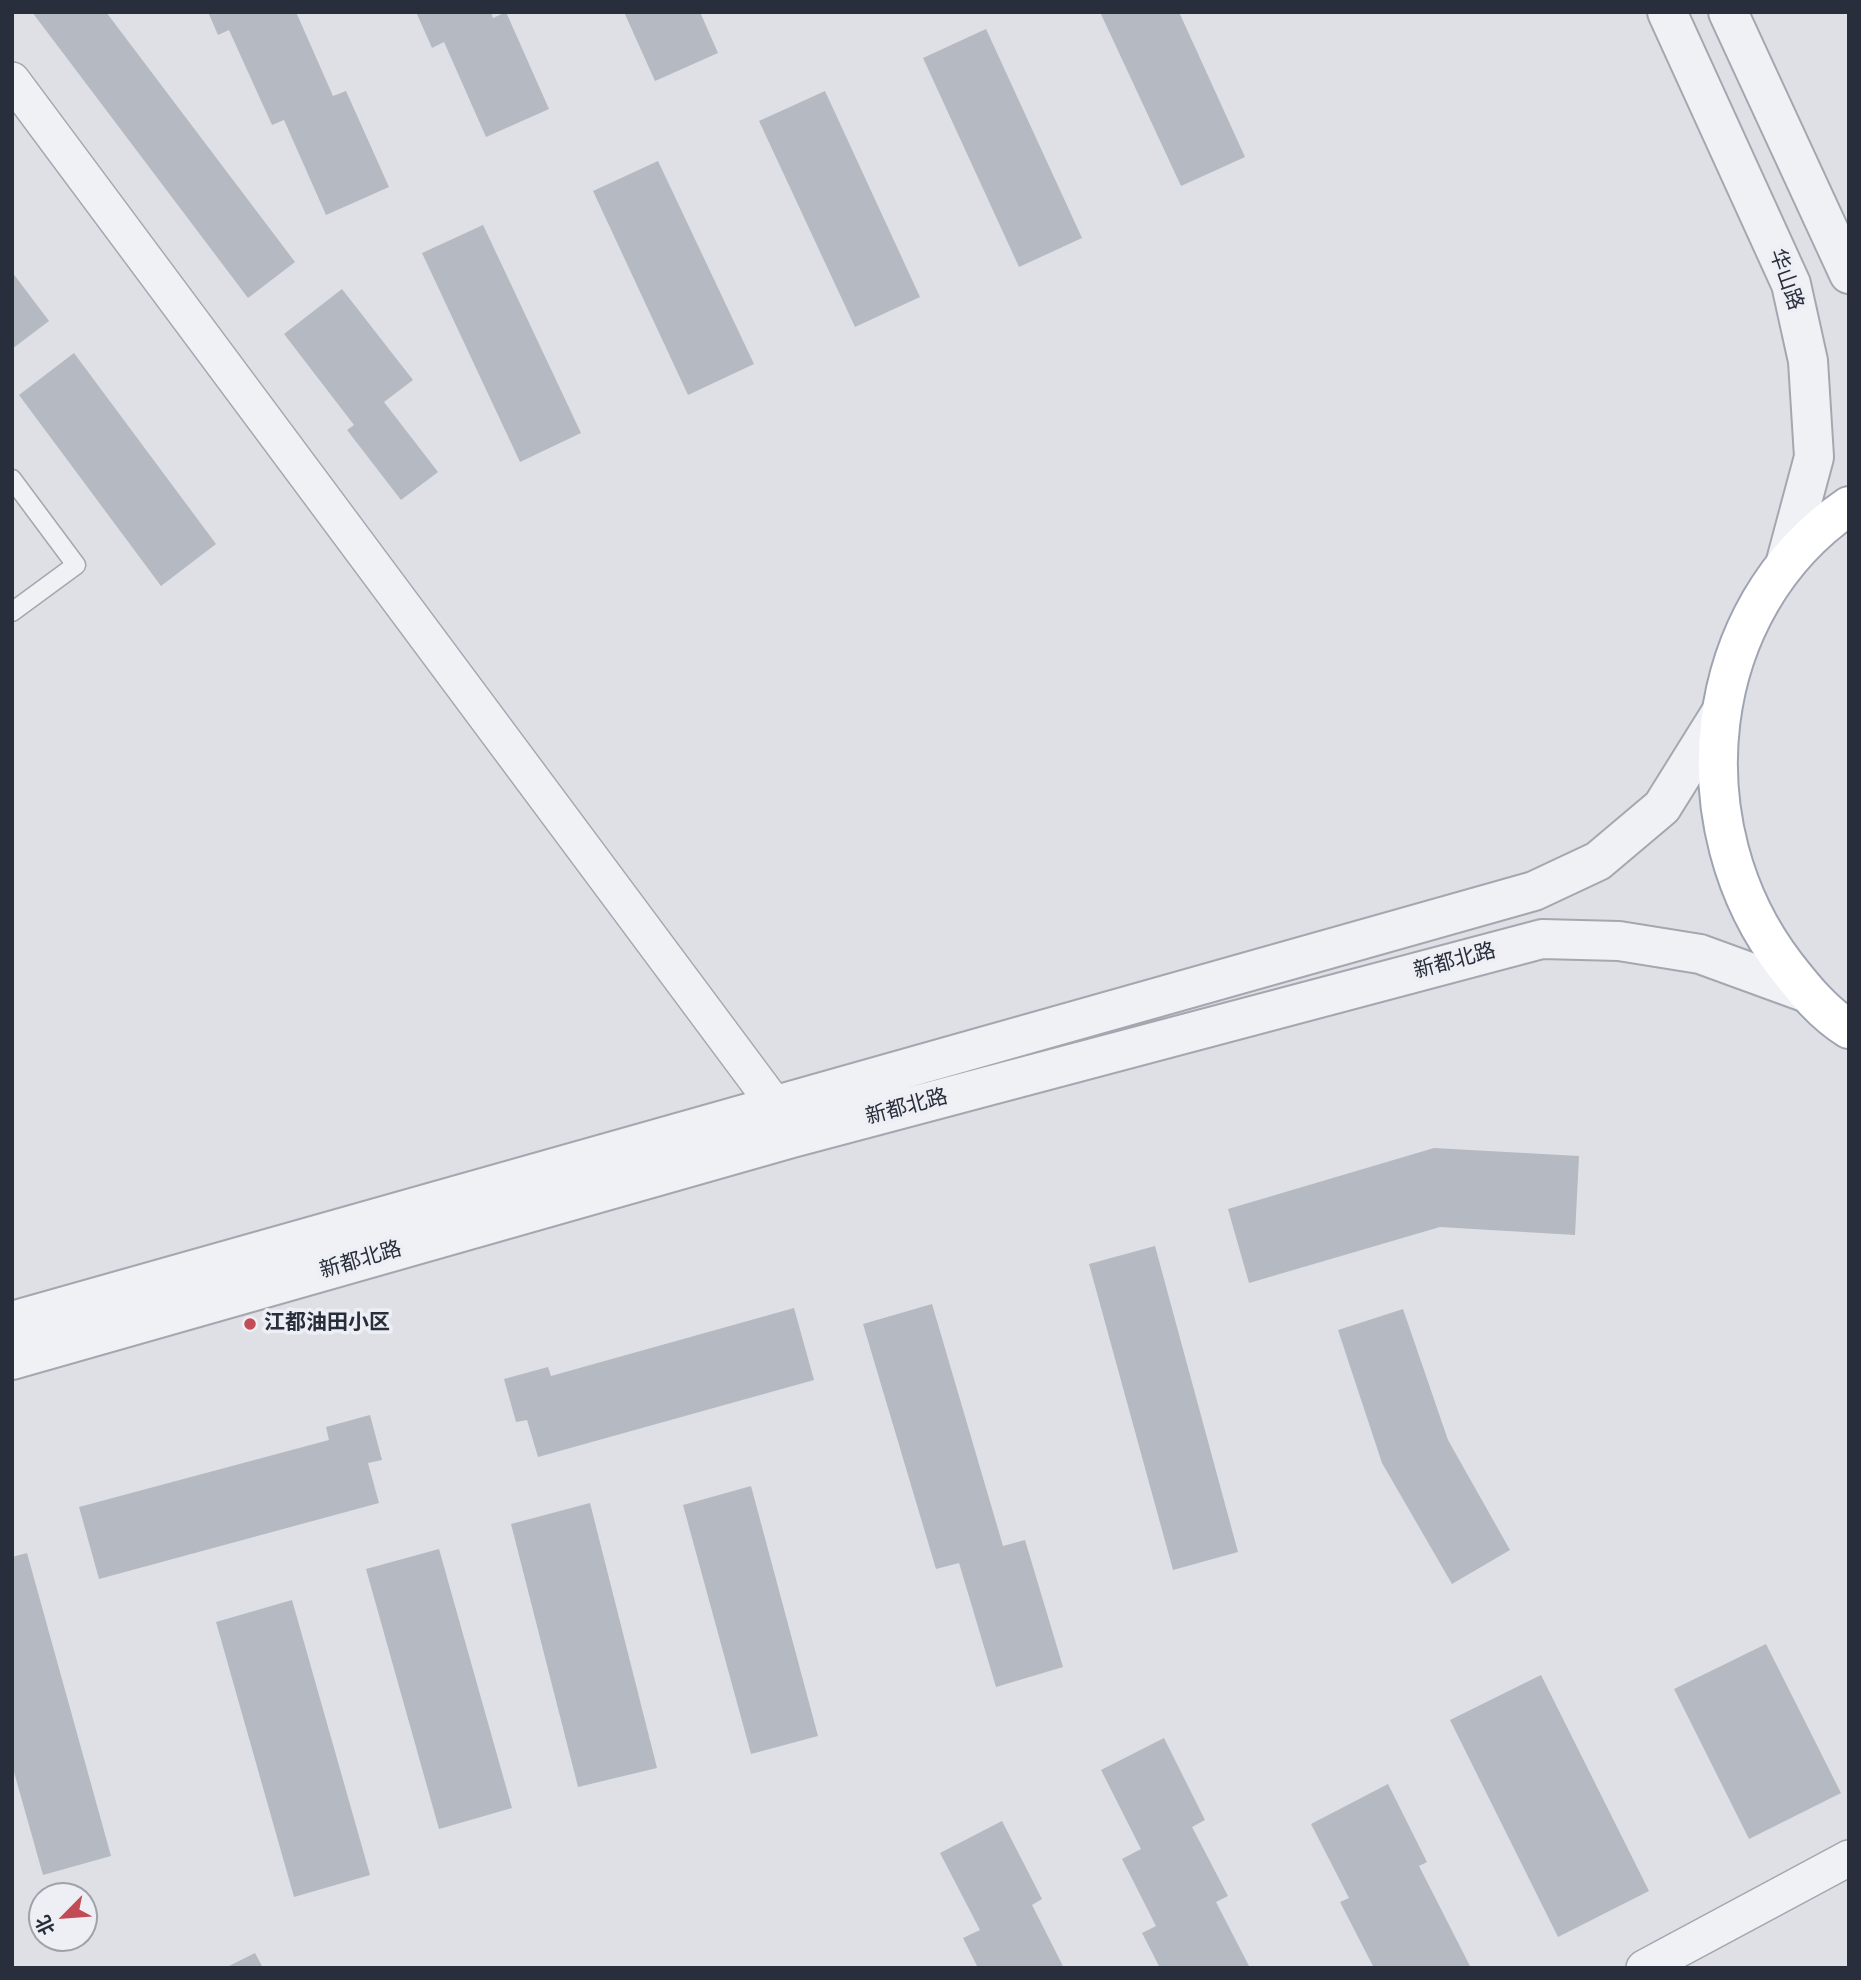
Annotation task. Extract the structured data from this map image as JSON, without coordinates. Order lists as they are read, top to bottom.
{
  "streets": {
    "street": ["华山路", "新都北路"]
  },
  "places": ["江都油田小区"],
  "north": "bottom left"
}
